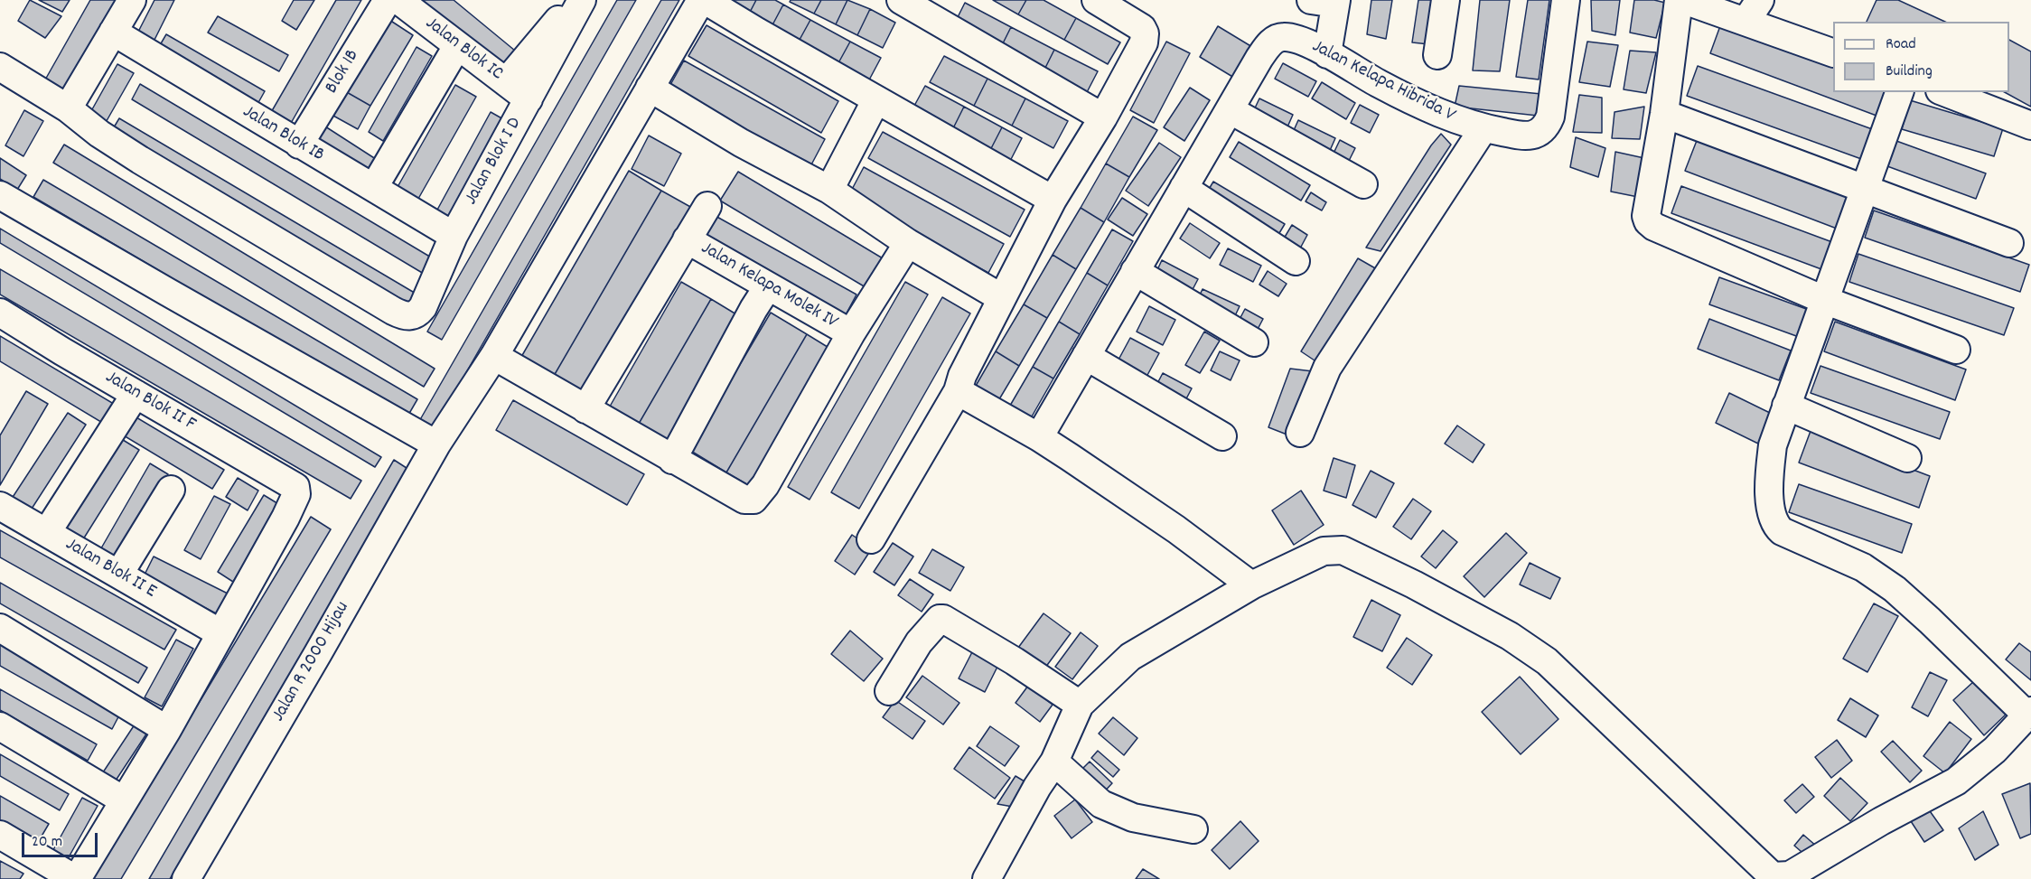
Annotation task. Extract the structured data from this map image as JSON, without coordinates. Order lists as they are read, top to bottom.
{
  "streets": {
    "street": [
      "Jalan Blok IC",
      "Blok 1B",
      "Jalan Kelapa Hibrida V",
      "Jalan Blok IB",
      "Jalan Blok I D",
      "Jalan Kelapa Molek IV",
      "Jalan Blok II F",
      "Jalan Blok II E",
      "Jalan R 2000 Hijau"
    ]
  },
  "crossings": [
    ["Jalan Blok IC", "Jalan Blok I D"],
    ["Blok 1B", "Jalan Blok IB"],
    ["Jalan Blok IB", "Jalan Blok I D"],
    ["Jalan Blok II F", "Jalan Blok II E"]
  ],
  "legend": ["Road", "Building"],
  "scale_bar": "20 m"
}
